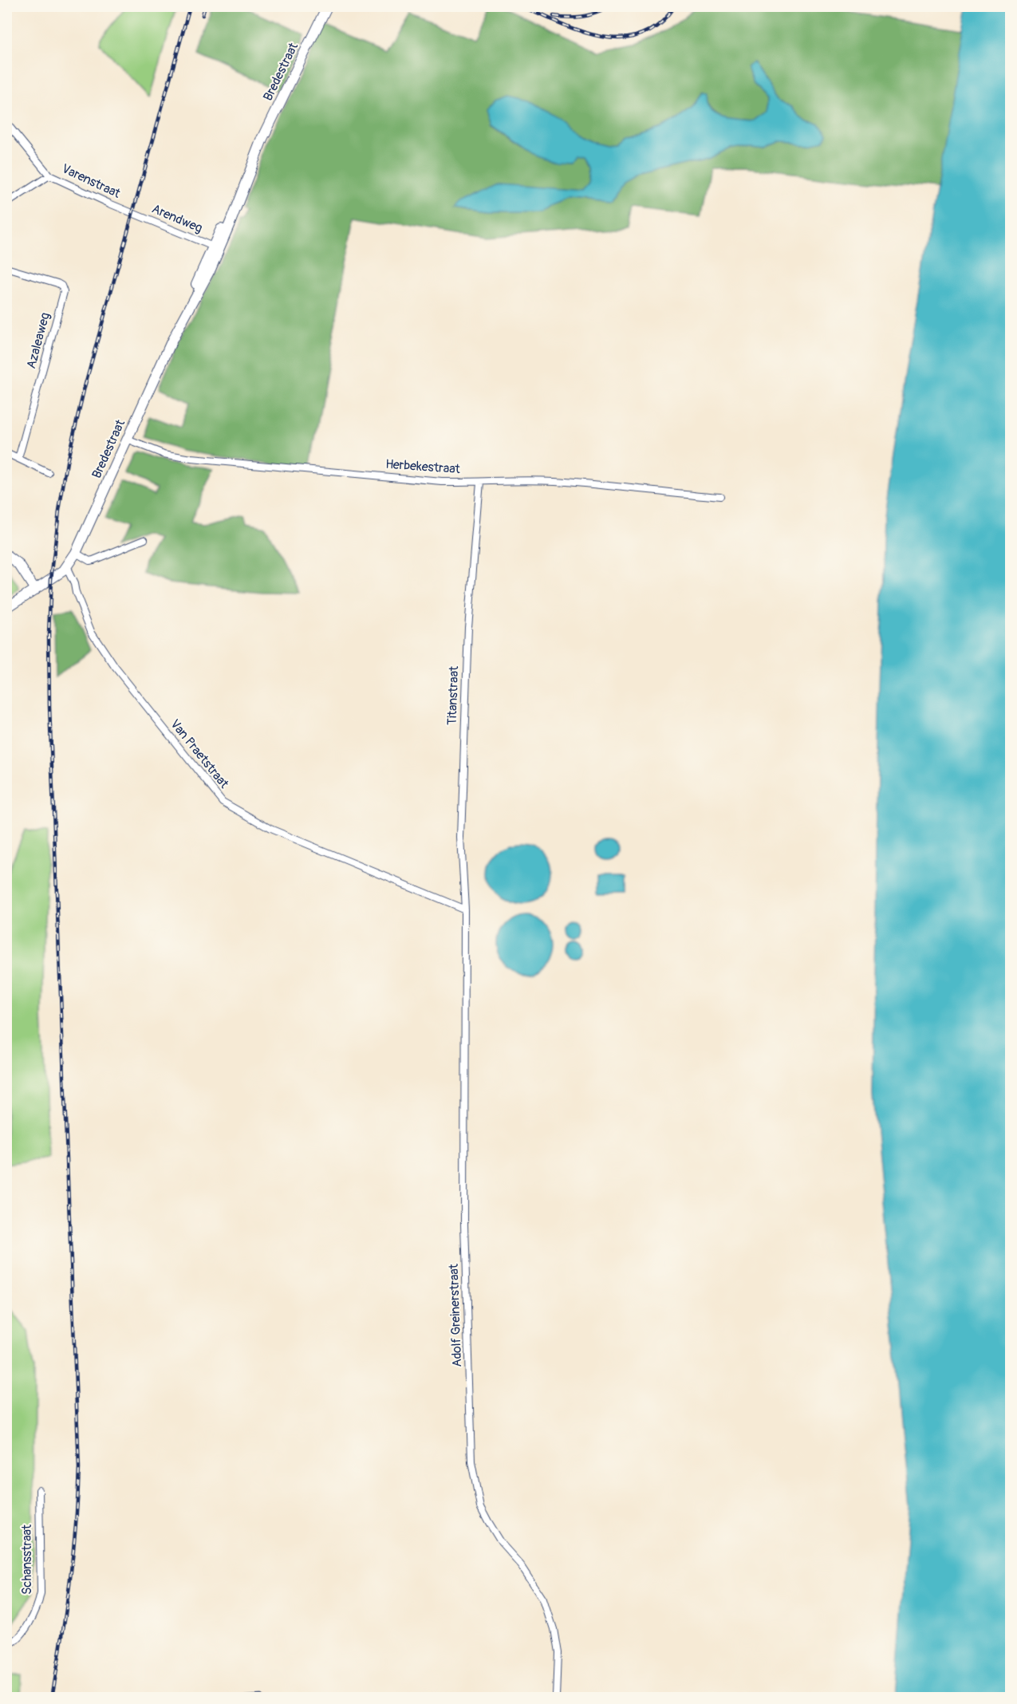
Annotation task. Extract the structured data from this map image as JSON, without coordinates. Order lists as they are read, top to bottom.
{
  "streets": {
    "main road": ["Bredestraat"],
    "street": [
      "Varenstraat",
      "Arendweg",
      "Azaleaweg",
      "Herbekestraat",
      "Titanstraat",
      "Van Praetstraat",
      "Adolf Greinerstraat",
      "Schansstraat"
    ]
  },
  "crossings": [
    ["Bredestraat", "Arendweg"],
    ["Bredestraat", "Herbekestraat"],
    ["Bredestraat", "Van Praetstraat"],
    ["Varenstraat", "Arendweg"],
    ["Herbekestraat", "Titanstraat"],
    ["Titanstraat", "Van Praetstraat"],
    ["Titanstraat", "Adolf Greinerstraat"],
    ["Van Praetstraat", "Adolf Greinerstraat"]
  ]
}
